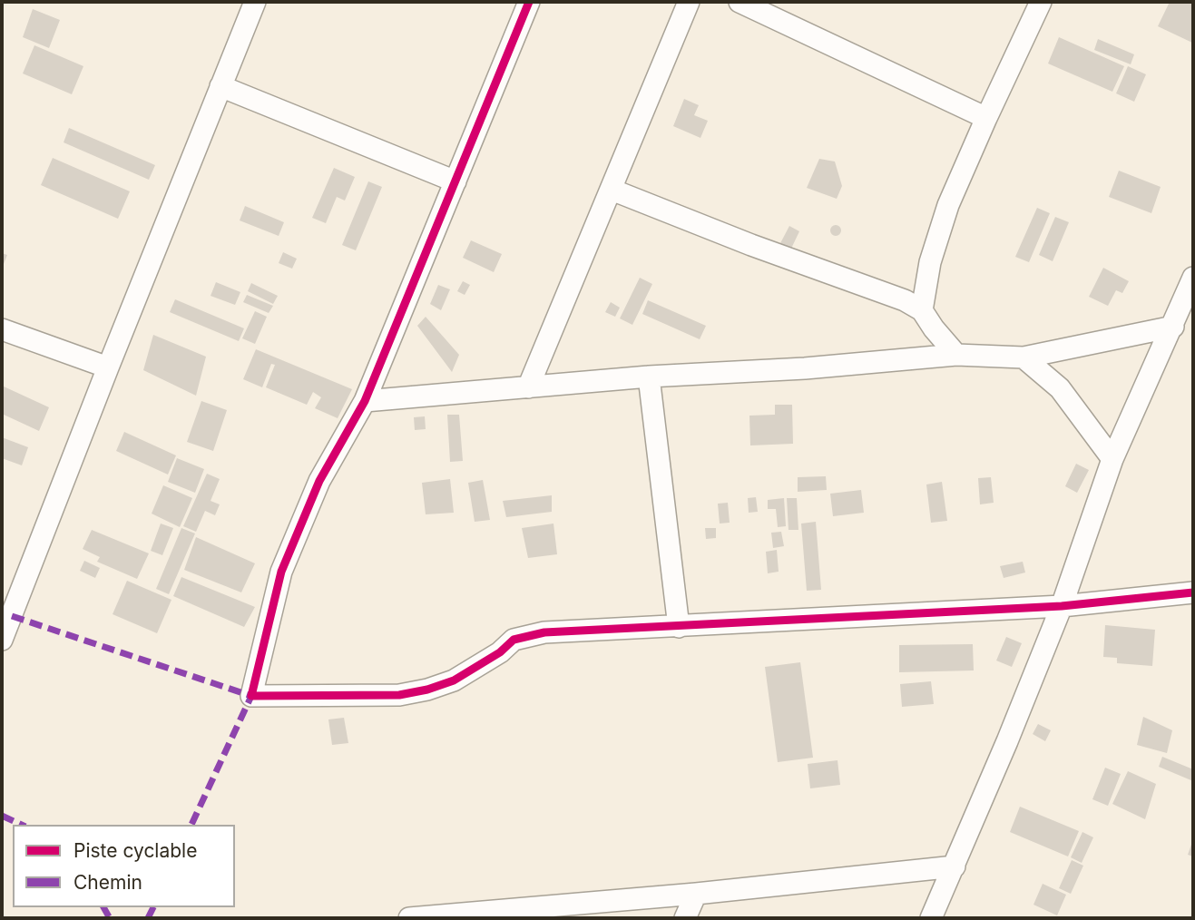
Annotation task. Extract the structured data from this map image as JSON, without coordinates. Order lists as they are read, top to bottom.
{
  "legend": ["Piste cyclable", "Chemin"]
}
